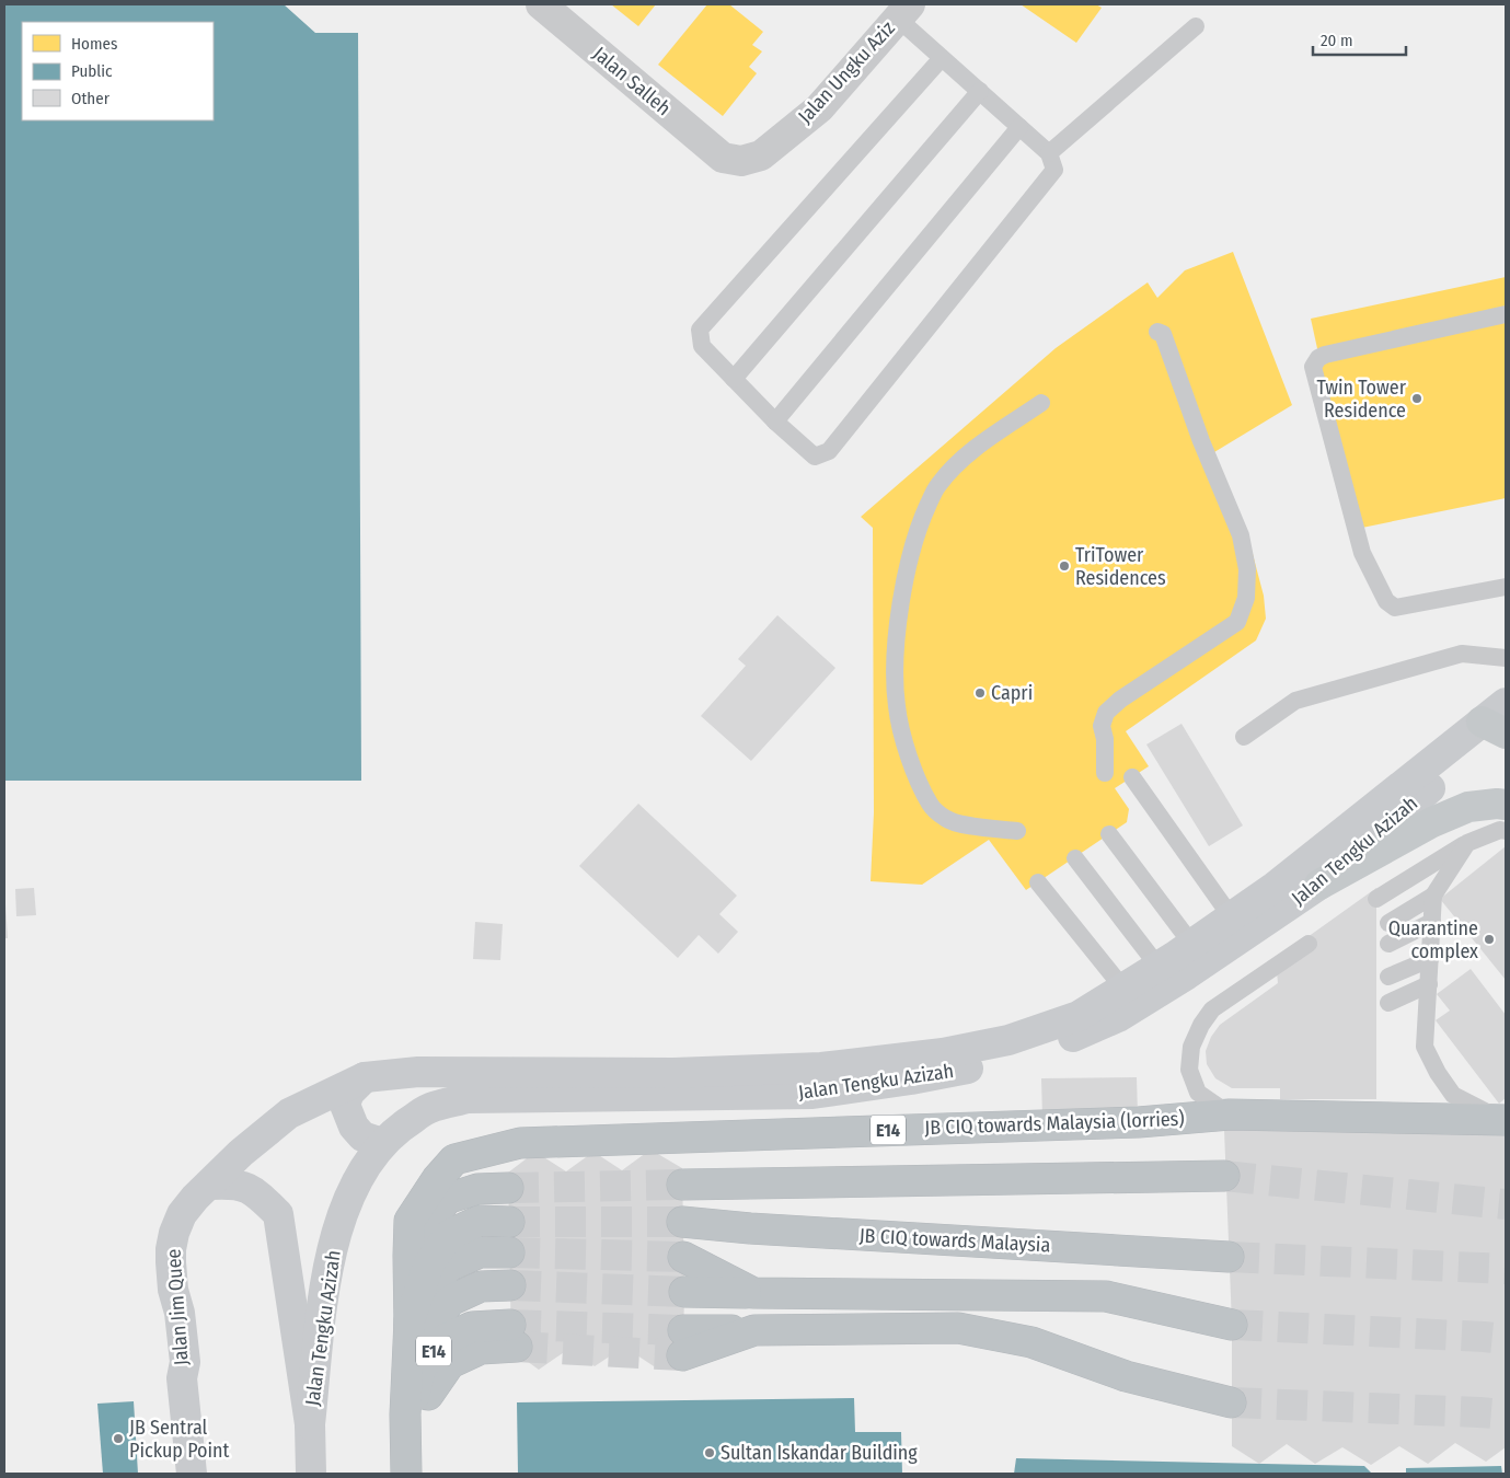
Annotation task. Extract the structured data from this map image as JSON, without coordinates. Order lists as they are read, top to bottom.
{
  "streets": {
    "highway": ["JB CIQ towards Malaysia (lorries)", "E14", "JB CIQ towards Malaysia"],
    "main road": ["Jalan Tengku Azizah", "Jalan Jim Quee"],
    "street": ["Jalan Ungku Aziz", "Jalan Salleh"]
  },
  "crossings": [
    ["Jalan Ungku Aziz", "Jalan Salleh"],
    ["Jalan Tengku Azizah", "Jalan Jim Quee"],
    ["JB CIQ towards Malaysia (lorries)", "E14"]
  ],
  "places": [
    "Twin Tower Residence",
    "TriTower Residences",
    "Capri",
    "Quarantine complex",
    "JB Sentral Pickup Point",
    "Sultan Iskandar Building"
  ],
  "legend": ["Homes", "Public", "Other"],
  "scale_bar": "20 m"
}
